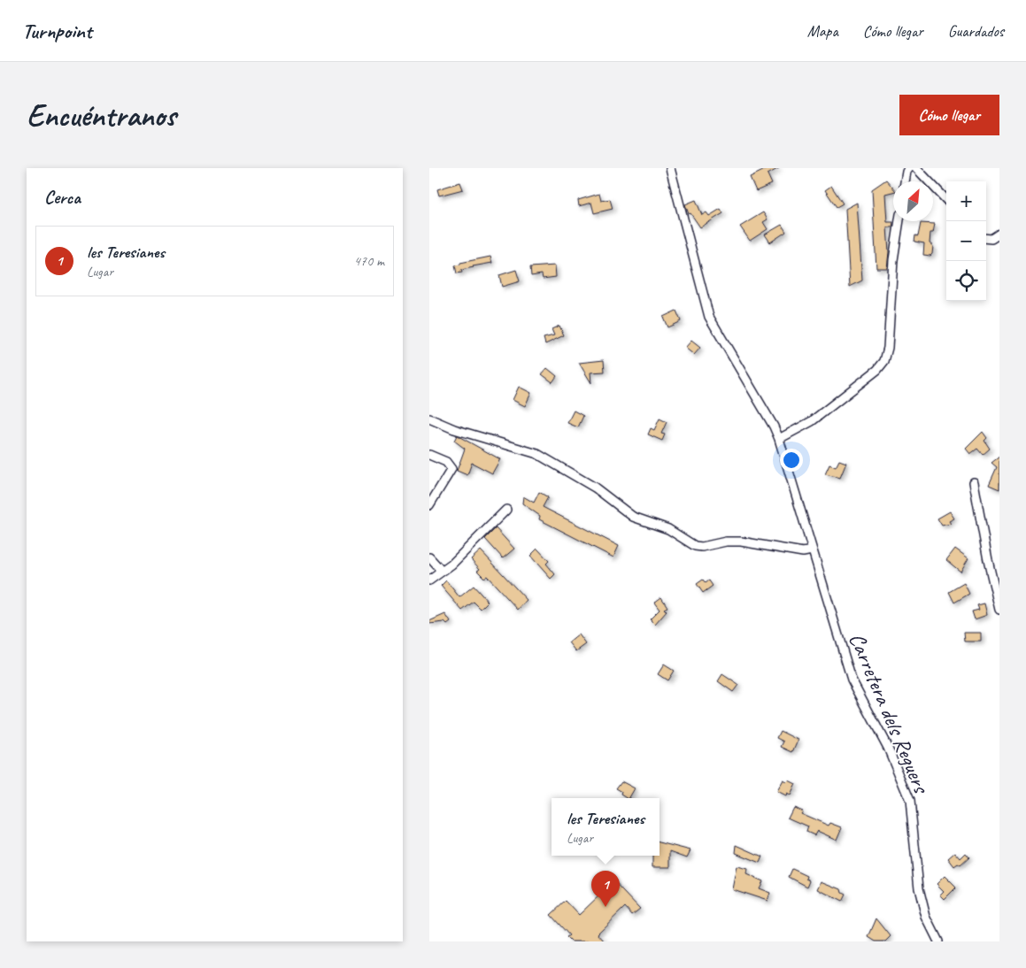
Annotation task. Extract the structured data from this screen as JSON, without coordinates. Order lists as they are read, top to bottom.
{
  "streets": {
    "street": ["Carretera dels Reguers"]
  },
  "north": "top right",
  "page": {
    "header": "Turnpoint",
    "nav": ["Mapa", "Cómo llegar", "Guardados"],
    "buttons": "Cómo llegar",
    "title": "Encuéntranos",
    "heading": "Cerca",
    "map_buttons": ["+", "−"],
    "list": [
      {
        "mark": "1",
        "name": "les Teresianes",
        "note": "Lugar",
        "value": "470 m"
      }
    ],
    "popup": ["les Teresianes", "Lugar"],
    "pins": "1"
  }
}
